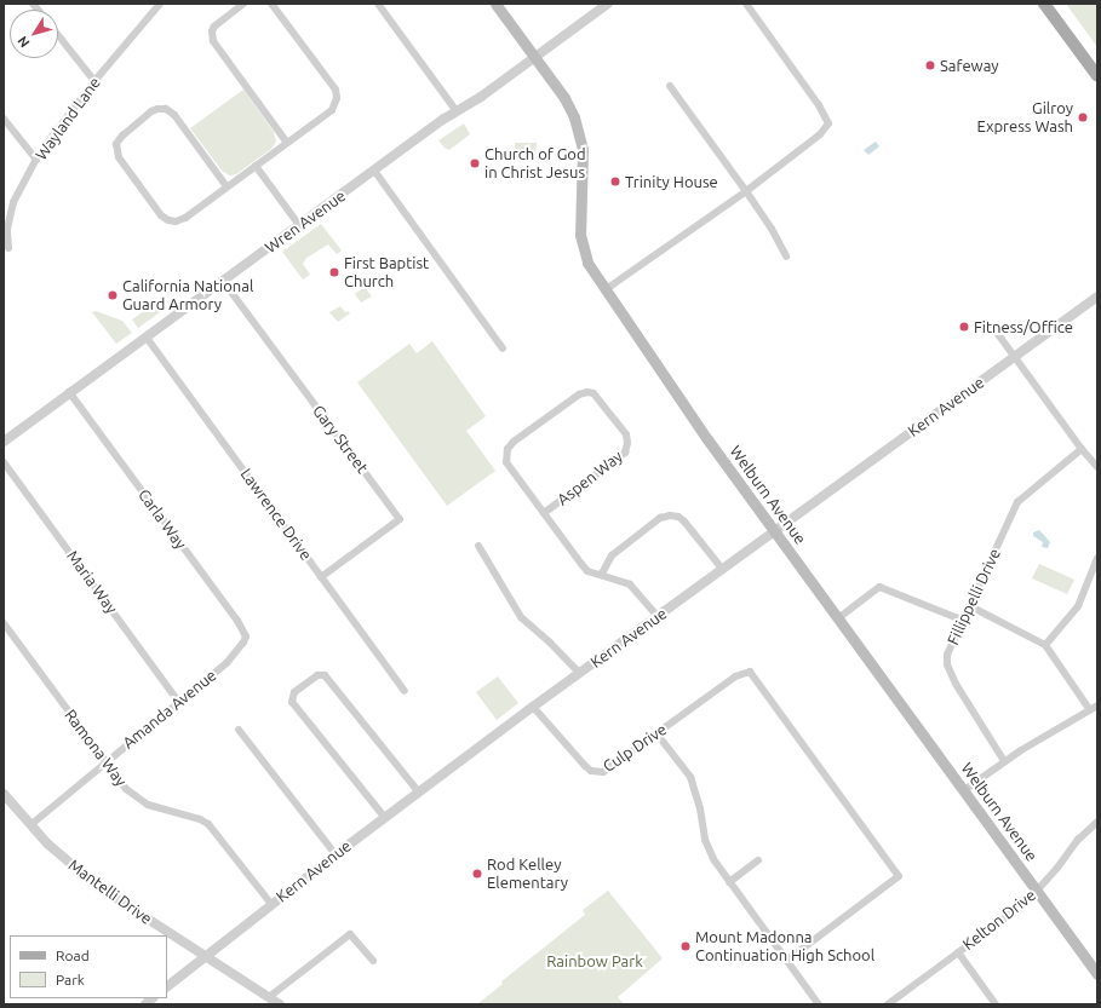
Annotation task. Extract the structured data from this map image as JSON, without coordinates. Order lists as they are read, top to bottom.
{
  "streets": {
    "main road": ["Welburn Avenue"],
    "street": [
      "Wayland Lane",
      "Wren Avenue",
      "Kern Avenue",
      "Gary Street",
      "Aspen Way",
      "Lawrence Drive",
      "Carla Way",
      "Maria Way",
      "Fillippelli Drive",
      "Amanda Avenue",
      "Ramona Way",
      "Culp Drive",
      "Mantelli Drive",
      "Kelton Drive"
    ]
  },
  "crossings": [
    ["Wren Avenue", "Gary Street"],
    ["Wren Avenue", "Welburn Avenue"],
    ["Wren Avenue", "Lawrence Drive"],
    ["Wren Avenue", "Carla Way"],
    ["Kern Avenue", "Welburn Avenue"],
    ["Kern Avenue", "Ramona Way"],
    ["Kern Avenue", "Culp Drive"],
    ["Kern Avenue", "Mantelli Drive"],
    ["Gary Street", "Lawrence Drive"],
    ["Welburn Avenue", "Kelton Drive"],
    ["Carla Way", "Amanda Avenue"],
    ["Maria Way", "Amanda Avenue"],
    ["Amanda Avenue", "Ramona Way"],
    ["Amanda Avenue", "Mantelli Drive"]
  ],
  "parks": ["Rainbow Park"],
  "places": [
    "Safeway",
    "Gilroy Express Wash",
    "Church of God in Christ Jesus",
    "Trinity House",
    "First Baptist Church",
    "California National Guard Armory",
    "Fitness/Office",
    "Rod Kelley Elementary",
    "Mount Madonna Continuation High School"
  ],
  "legend": ["Road", "Park"],
  "north": "bottom left"
}
